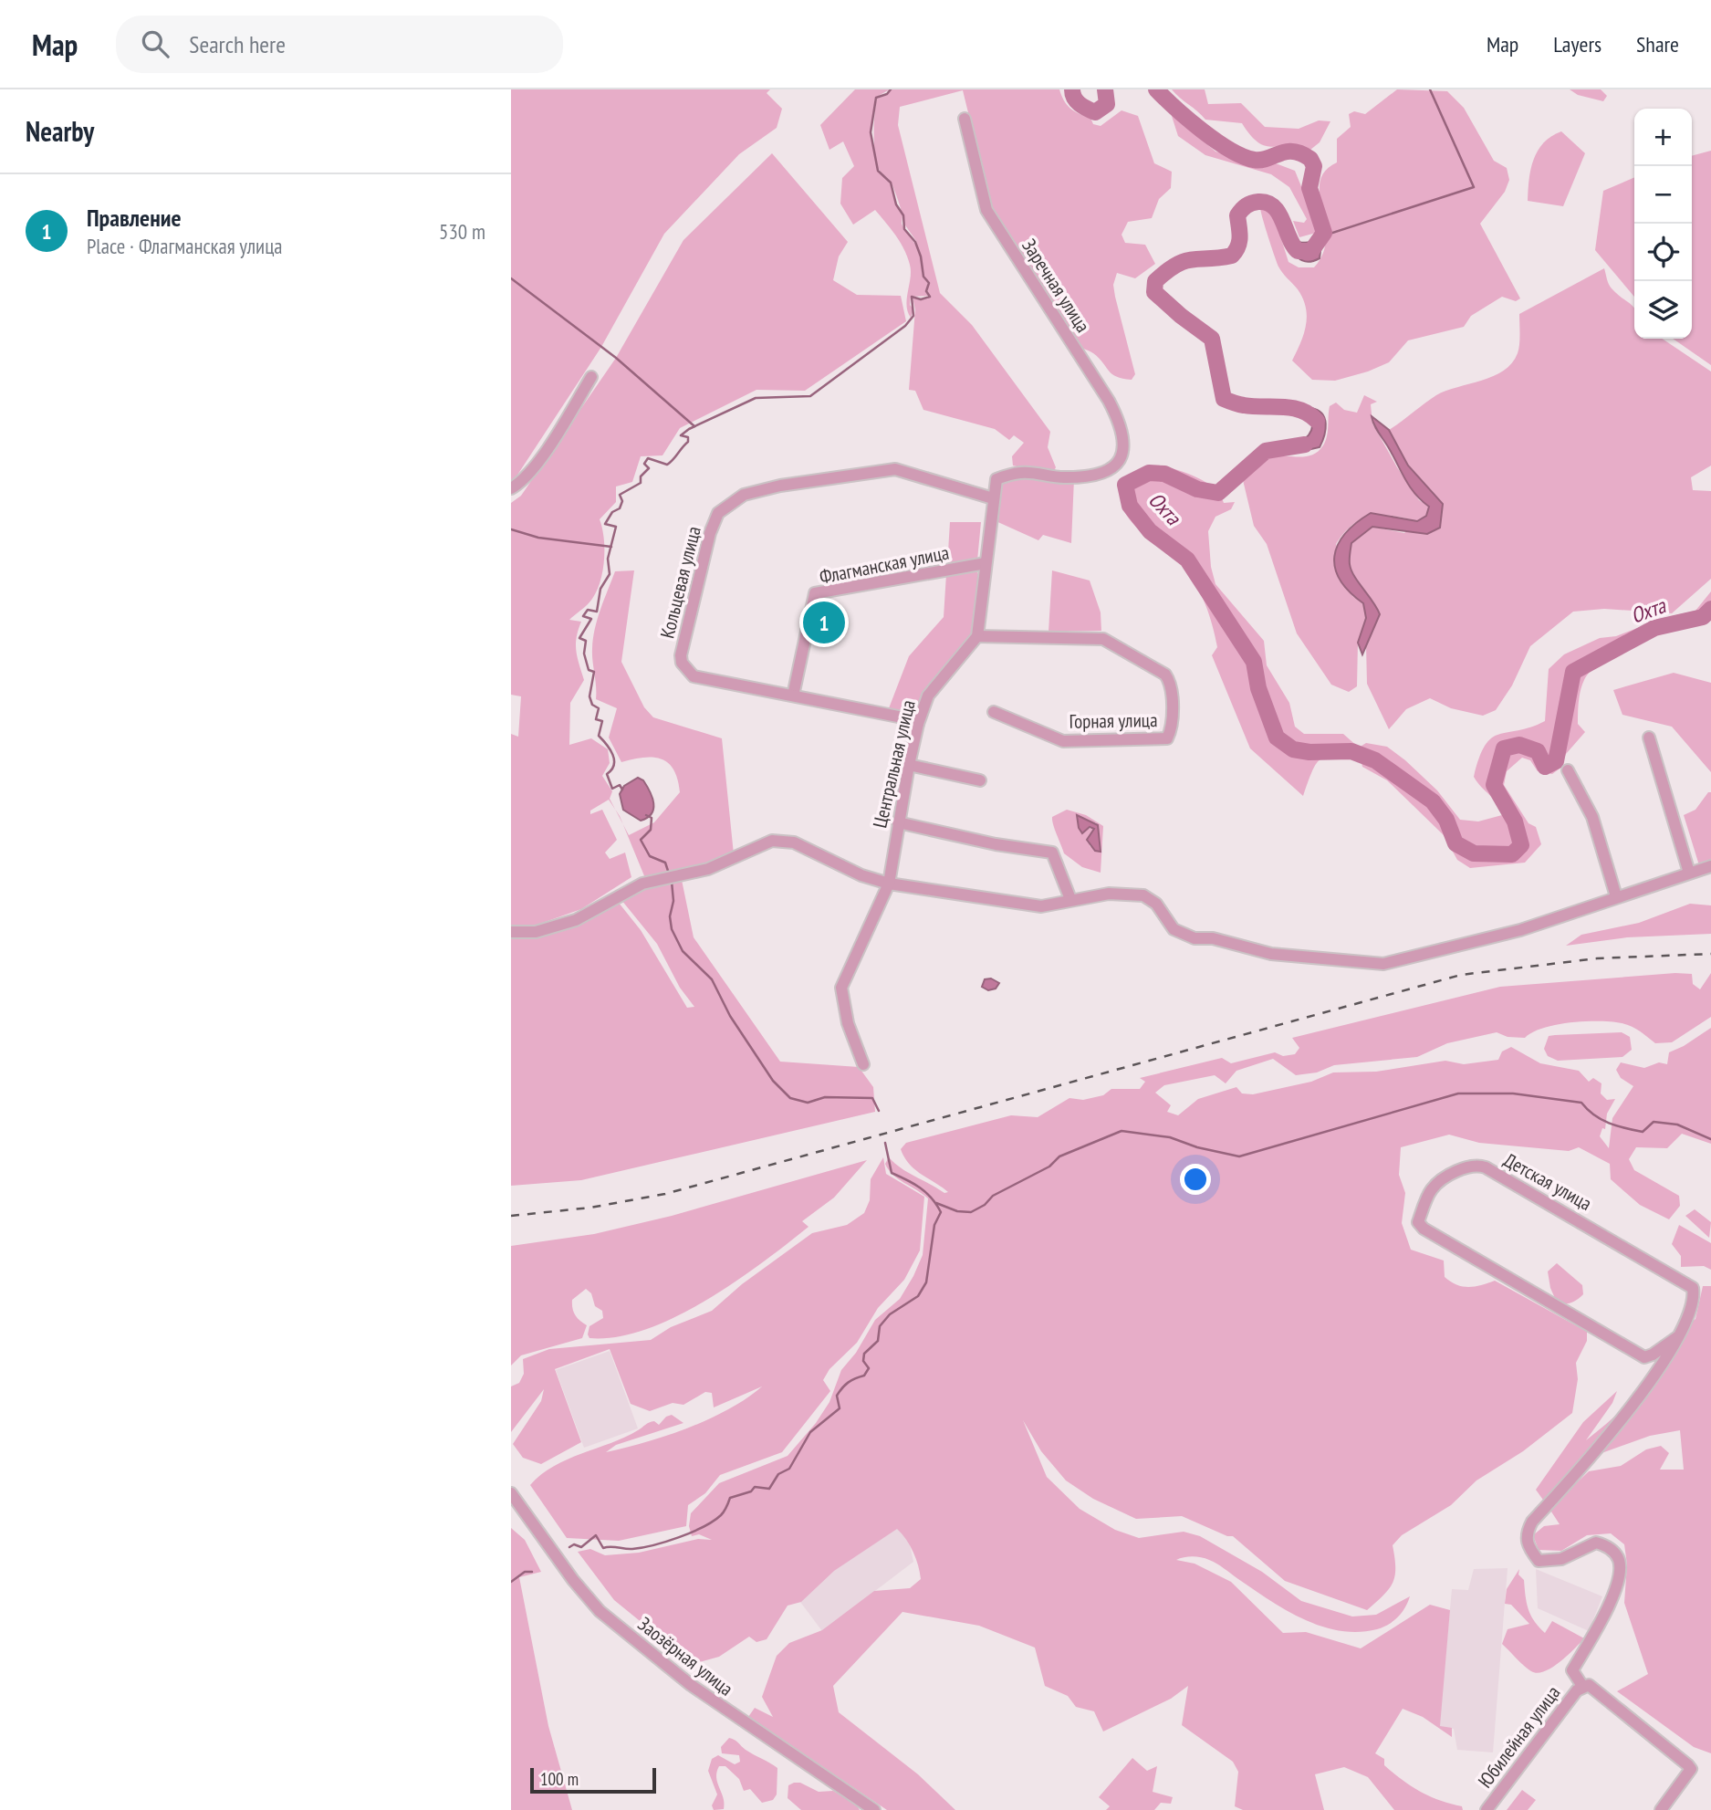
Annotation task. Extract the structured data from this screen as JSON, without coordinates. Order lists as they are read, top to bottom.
{
  "streets": {
    "street": [
      "Заречная улица",
      "Флагманская улица",
      "Кольцевая улица",
      "Горная улица",
      "Центральная улица",
      "Детская улица",
      "Заозёрная улица",
      "Юбилейная улица"
    ]
  },
  "crossings": [
    ["Заречная улица", "Кольцевая улица"],
    ["Флагманская улица", "Кольцевая улица"],
    ["Кольцевая улица", "Центральная улица"],
    ["Горная улица", "Центральная улица"]
  ],
  "water": ["Охта"],
  "scale_bar": "100 m",
  "page": {
    "header": "Map",
    "search": "Search here",
    "nav": ["Map", "Layers", "Share"],
    "heading": "Nearby",
    "map_buttons": ["+", "−"],
    "list": [
      {
        "mark": "1",
        "name": "Правление",
        "note": "Place · Флагманская улица",
        "value": "530 m"
      }
    ],
    "pins": "1",
    "scale": "100 m"
  }
}
